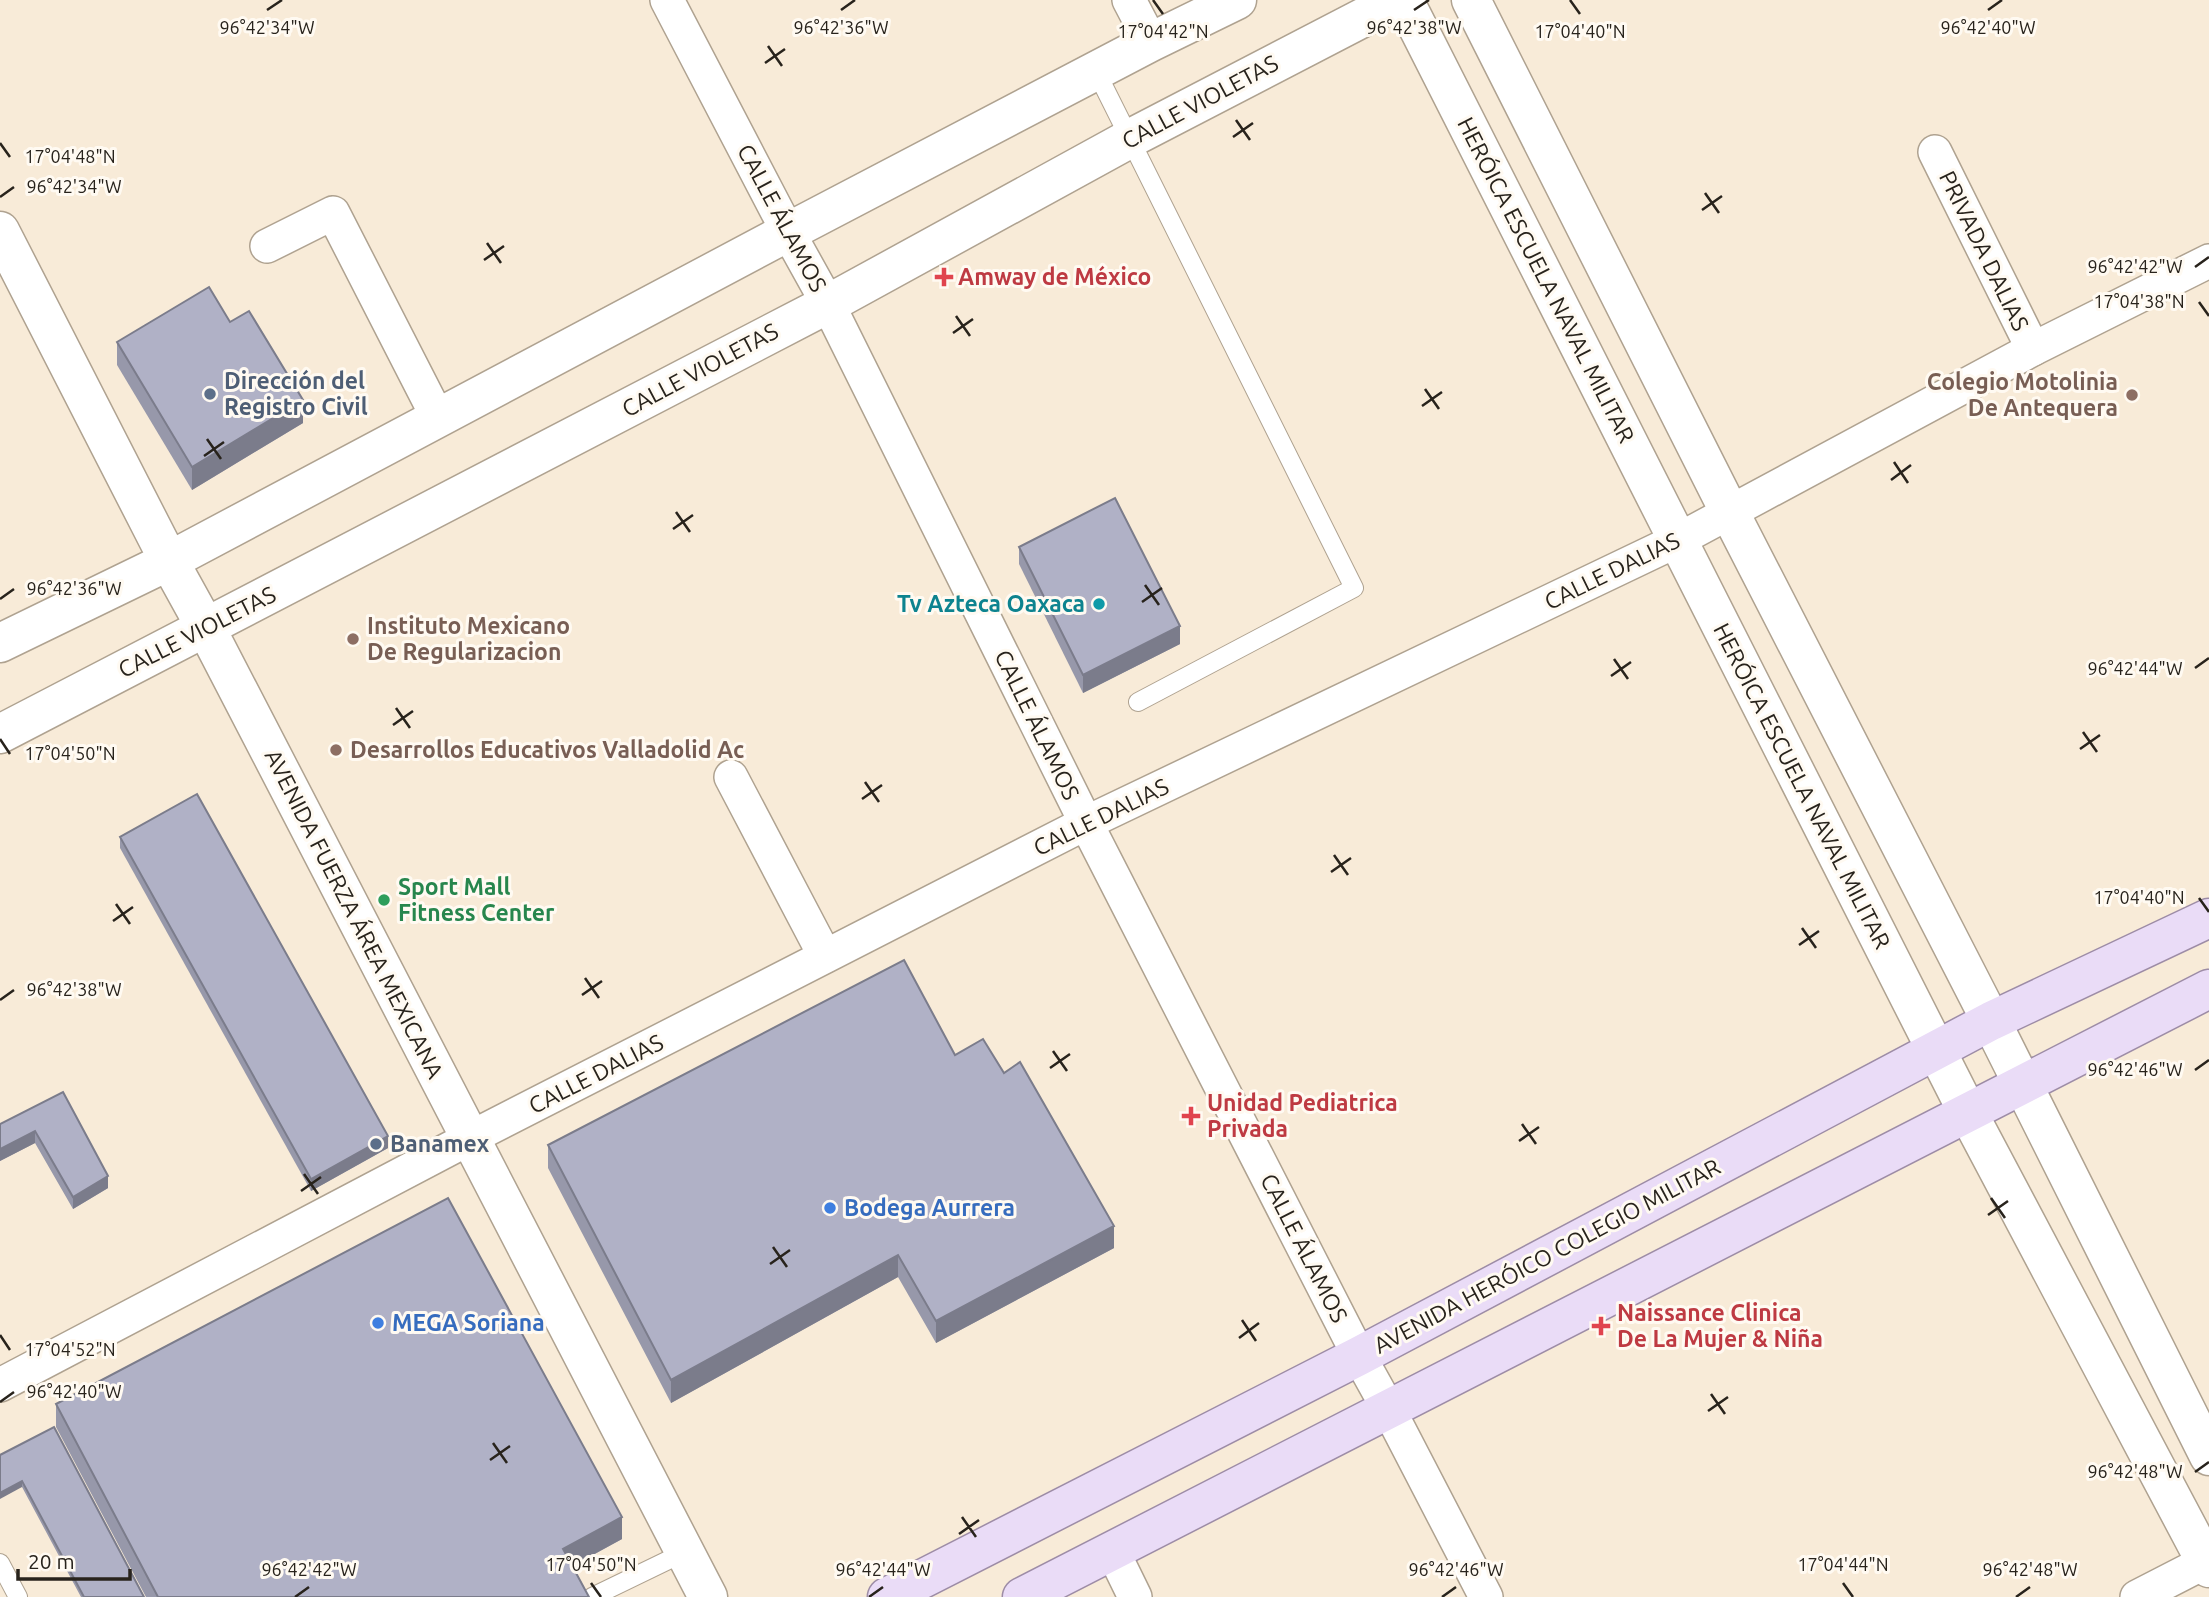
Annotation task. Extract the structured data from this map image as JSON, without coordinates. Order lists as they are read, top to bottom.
{
  "streets": {
    "main road": ["AVENIDA HERÓICO COLEGIO MILITAR"],
    "street": [
      "CALLE VIOLETAS",
      "CALLE ÁLAMOS",
      "PRIVADA DALIAS",
      "HERÓICA ESCUELA NAVAL MILITAR",
      "CALLE DALIAS",
      "AVENIDA FUERZA ÁREA MEXICANA"
    ]
  },
  "crossings": [
    ["CALLE VIOLETAS", "CALLE ÁLAMOS"],
    ["CALLE VIOLETAS", "AVENIDA FUERZA ÁREA MEXICANA"],
    ["CALLE ÁLAMOS", "CALLE DALIAS"],
    ["CALLE ÁLAMOS", "AVENIDA HERÓICO COLEGIO MILITAR"],
    ["PRIVADA DALIAS", "CALLE DALIAS"],
    ["HERÓICA ESCUELA NAVAL MILITAR", "CALLE DALIAS"],
    ["HERÓICA ESCUELA NAVAL MILITAR", "AVENIDA HERÓICO COLEGIO MILITAR"],
    ["CALLE DALIAS", "AVENIDA FUERZA ÁREA MEXICANA"]
  ],
  "places": {
    "health": ["Amway de México", "Unidad Pediatrica Privada", "Naissance Clinica De La Mujer & Niña"],
    "other": [
      "Dirección del Registro Civil",
      "Colegio Motolinia De Antequera",
      "Tv Azteca Oaxaca",
      "Instituto Mexicano De Regularizacion",
      "Desarrollos Educativos Valladolid Ac",
      "Sport Mall Fitness Center",
      "Banamex",
      "Bodega Aurrera",
      "MEGA Soriana"
    ]
  },
  "scale_bar": "20 m",
  "coordinates": [
    "96°42'34\"W",
    "96°42'36\"W",
    "96°42'38\"W",
    "96°42'40\"W",
    "17°04'42\"N",
    "17°04'40\"N",
    "17°04'48\"N",
    "96°42'42\"W",
    "17°04'38\"N",
    "96°42'44\"W",
    "17°04'50\"N",
    "96°42'46\"W",
    "17°04'52\"N",
    "96°42'48\"W",
    "17°04'44\"N"
  ]
}
